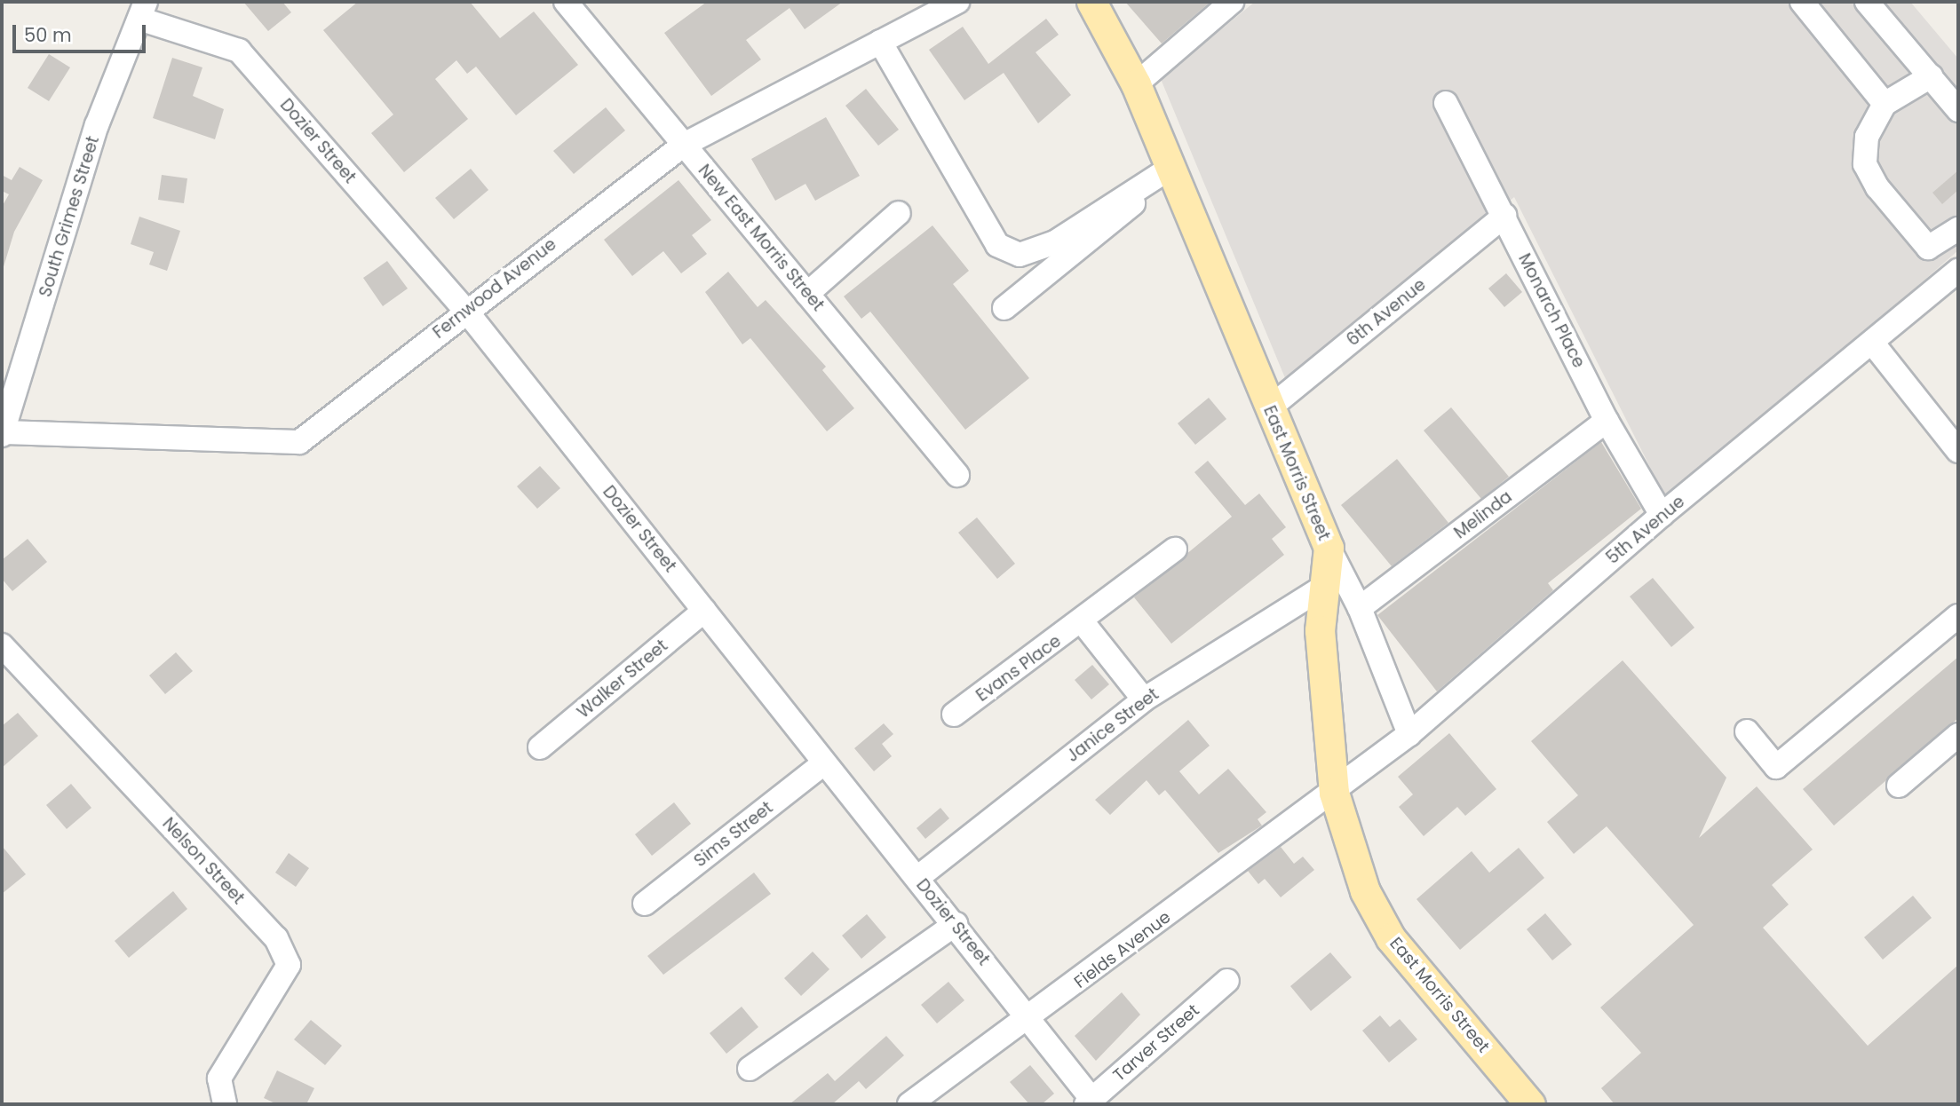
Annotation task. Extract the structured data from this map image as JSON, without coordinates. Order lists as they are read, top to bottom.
{
  "streets": {
    "main road": ["East Morris Street"],
    "street": [
      "Dozier Street",
      "South Grimes Street",
      "New East Morris Street",
      "Fernwood Avenue",
      "Monarch Place",
      "6th Avenue",
      "Melinda",
      "5th Avenue",
      "Evans Place",
      "Walker Street",
      "Janice Street",
      "Sims Street",
      "Nelson Street",
      "Fields Avenue",
      "Tarver Street"
    ]
  },
  "crossings": [
    ["Dozier Street", "South Grimes Street"],
    ["Dozier Street", "Fernwood Avenue"],
    ["Dozier Street", "Walker Street"],
    ["Dozier Street", "Janice Street"],
    ["Dozier Street", "Sims Street"],
    ["Dozier Street", "Fields Avenue"],
    ["Dozier Street", "Tarver Street"],
    ["South Grimes Street", "Fernwood Avenue"],
    ["New East Morris Street", "Fernwood Avenue"],
    ["Monarch Place", "6th Avenue"],
    ["Monarch Place", "Melinda"],
    ["Monarch Place", "5th Avenue"],
    ["6th Avenue", "East Morris Street"],
    ["East Morris Street", "5th Avenue"],
    ["East Morris Street", "Janice Street"],
    ["East Morris Street", "Fields Avenue"],
    ["5th Avenue", "Fields Avenue"]
  ],
  "scale_bar": "50 m"
}
